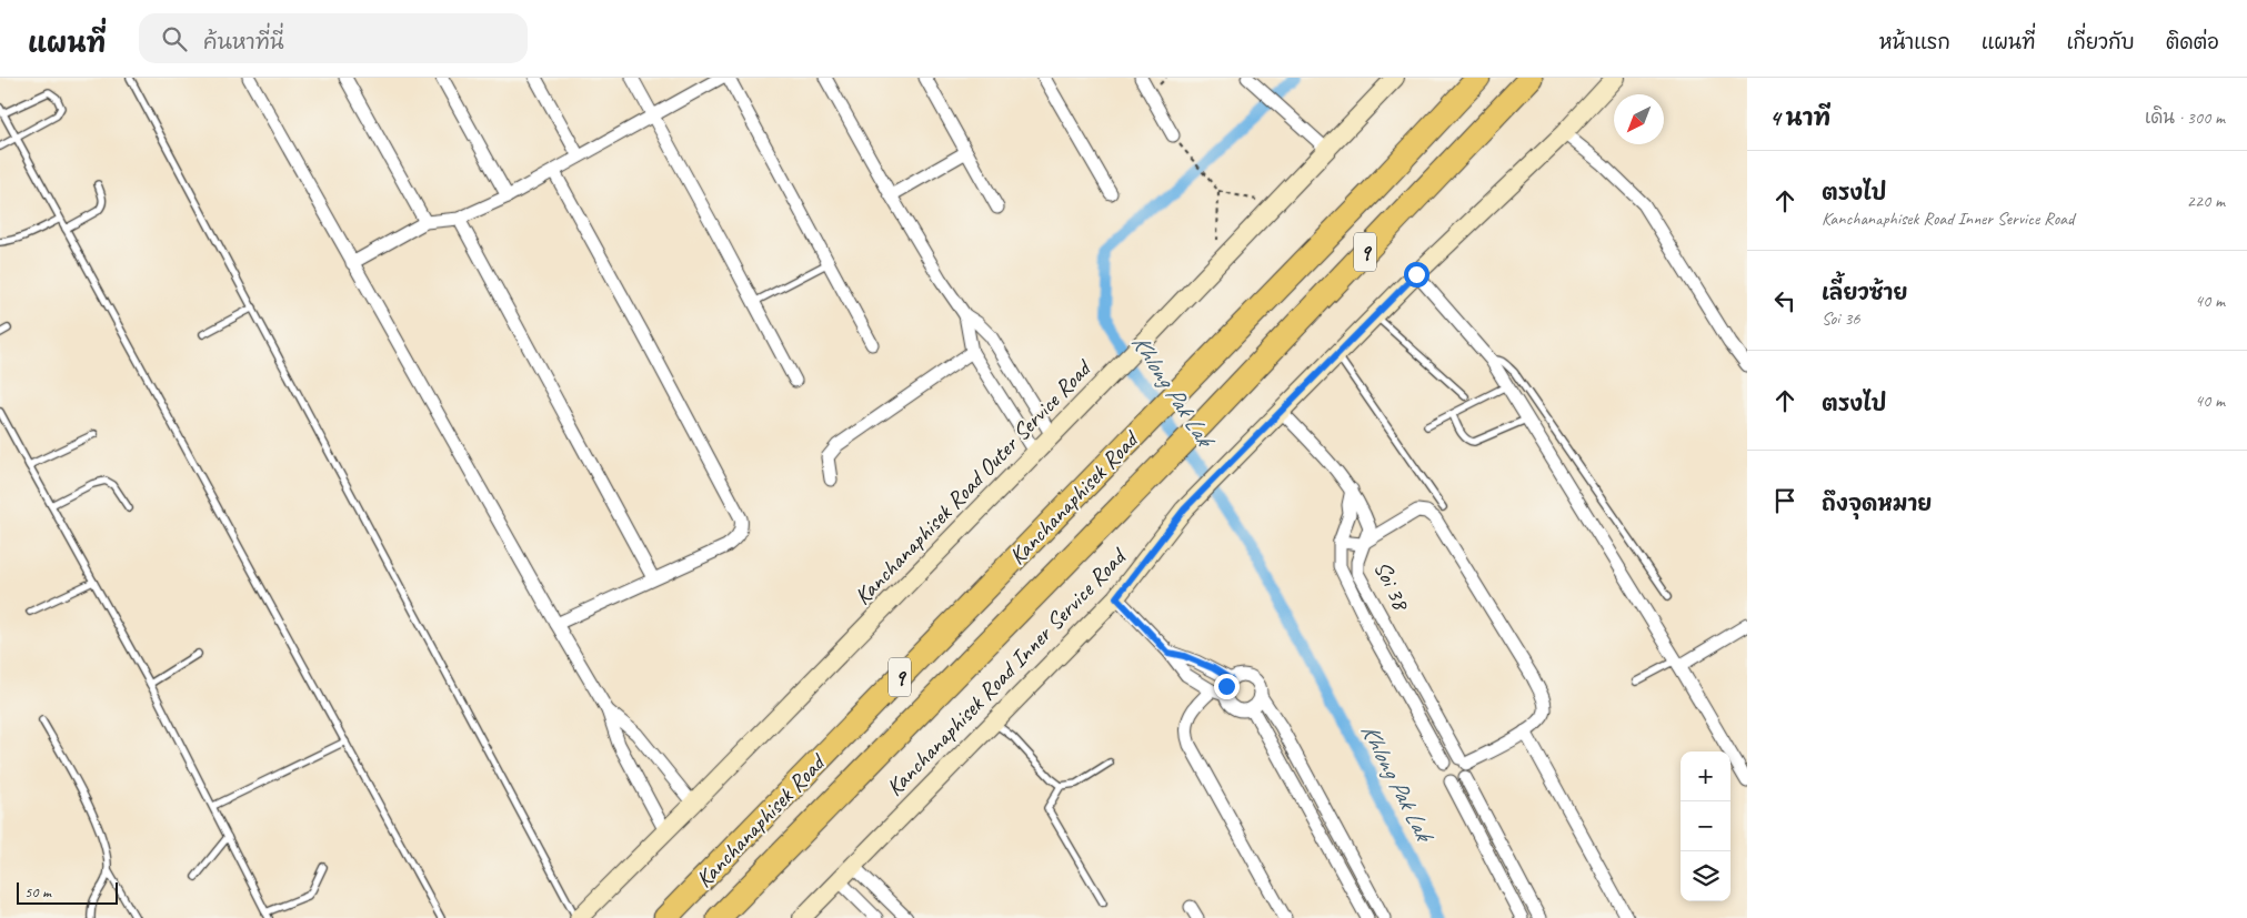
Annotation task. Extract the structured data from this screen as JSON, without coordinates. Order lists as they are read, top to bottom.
{
  "streets": {
    "highway": ["9", "Kanchanaphisek Road"],
    "main road": ["Kanchanaphisek Road Outer Service Road", "Kanchanaphisek Road Inner Service Road"],
    "street": ["Soi 38"]
  },
  "crossings": [
    ["Soi 38", "Kanchanaphisek Road Inner Service Road"]
  ],
  "water": ["Khlong Pak Lak"],
  "scale_bar": "50 m",
  "north": "bottom left",
  "page": {
    "header": "แผนที่",
    "search": "ค้นหาที่นี่",
    "nav": [
      "หน้าแรก",
      "แผนที่",
      "เกี่ยวกับ",
      "ติดต่อ"
    ],
    "heading": ["4 นาที", "เดิน · 300 m"],
    "list": [
      ["ตรงไป", "Kanchanaphisek Road Inner Service Road", "220 m"],
      ["เลี้ยวซ้าย", "Soi 36", "40 m"],
      ["ตรงไป", "40 m"],
      "ถึงจุดหมาย"
    ],
    "map_buttons": ["+", "−"],
    "scale": "50 m"
  }
}
